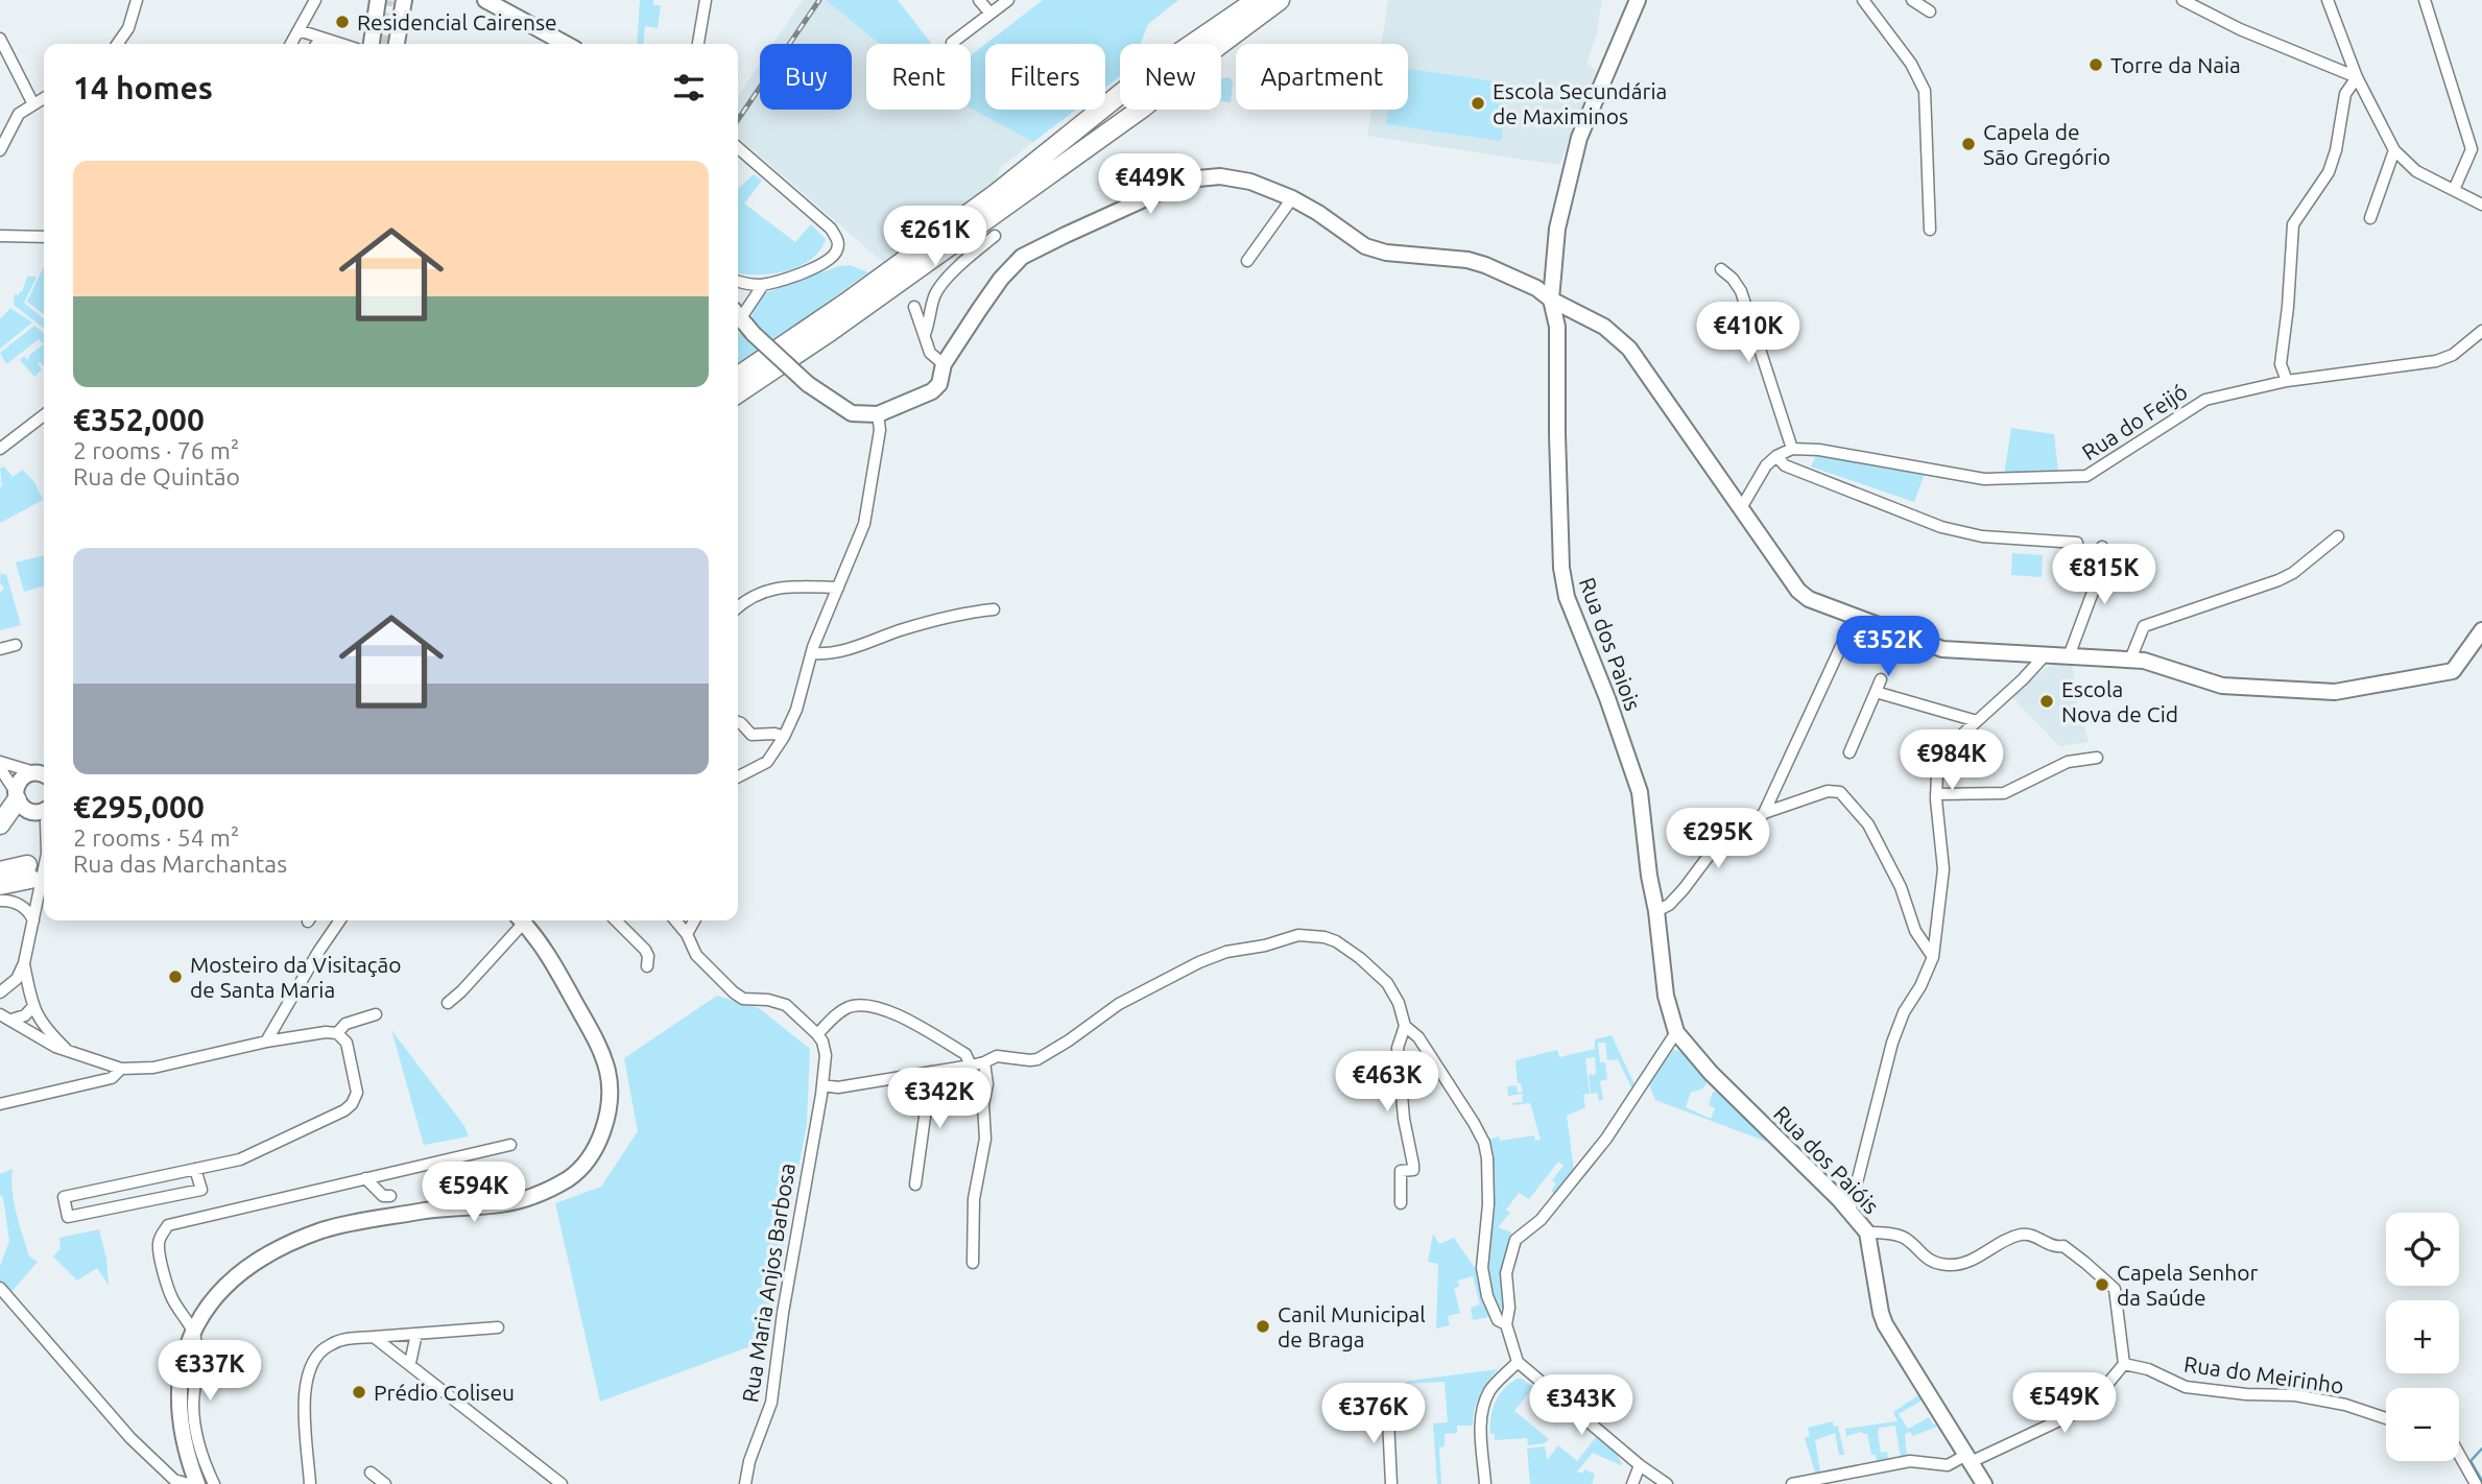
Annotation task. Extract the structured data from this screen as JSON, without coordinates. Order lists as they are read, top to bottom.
{
  "streets": {
    "street": [
      "Rua do Feijó",
      "Rua dos Paiois",
      "Rua dos Paióis",
      "Rua Maria Anjos Barbosa",
      "Rua do Meirinho"
    ]
  },
  "crossings": [
    ["Rua dos Paiois", "Rua dos Paióis"]
  ],
  "places": [
    "Residencial Cairense",
    "Torre da Naia",
    "Escola Secundária de Maximinos",
    "Capela de São Gregório",
    "Escola Nova de Cid",
    "Mosteiro da Visitação de Santa Maria",
    "Capela Senhor da Saúde",
    "Canil Municipal de Braga",
    "Prédio Coliseu"
  ],
  "page": {
    "chip": [
      "Buy",
      "Rent",
      "Filters",
      "New",
      "Apartment"
    ],
    "heading": "14 homes",
    "list": [
      {
        "name": "€352,000",
        "note": "2 rooms · 76 m² · Rua de Quintão"
      },
      {
        "name": "€295,000",
        "note": "2 rooms · 54 m² · Rua das Marchantas"
      }
    ],
    "price": [
      "€449K",
      "€261K",
      "€410K",
      "€815K",
      "€352K",
      "€984K",
      "€295K",
      "€463K",
      "€342K",
      "€594K",
      "€337K",
      "€549K",
      "€343K",
      "€376K"
    ],
    "map_buttons": ["+", "−"]
  }
}
